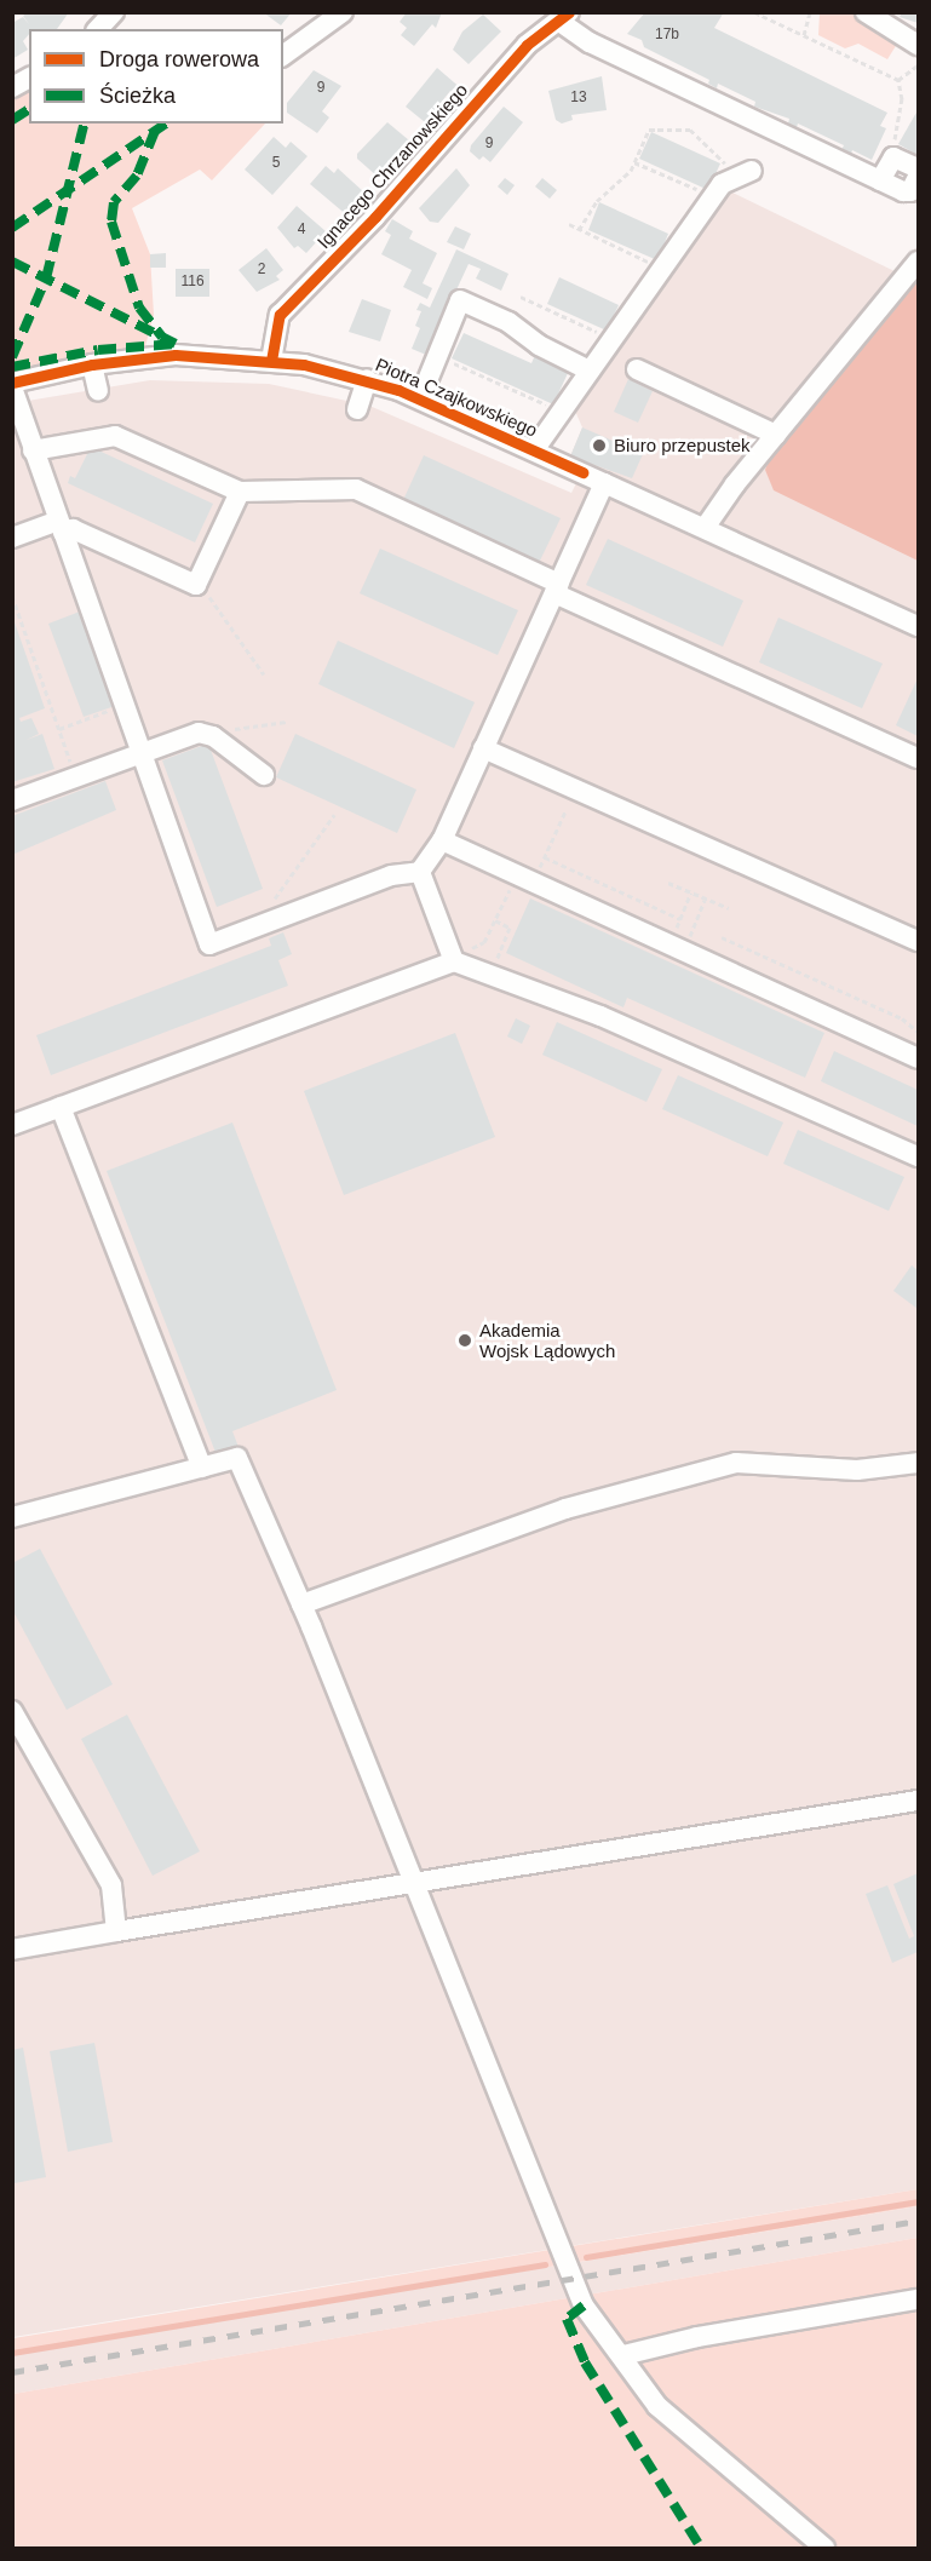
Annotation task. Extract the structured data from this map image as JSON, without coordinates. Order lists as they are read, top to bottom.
{
  "streets": {
    "street": ["Ignacego Chrzanowskiego", "Piotra Czajkowskiego"]
  },
  "crossings": [
    ["Ignacego Chrzanowskiego", "Piotra Czajkowskiego"]
  ],
  "places": ["Biuro przepustek", "Akademia Wojsk Lądowych"],
  "house_numbers": [
    "17b",
    "9",
    "13",
    "9",
    "5",
    "4",
    "2",
    "116"
  ],
  "legend": ["Droga rowerowa", "Ścieżka"]
}
